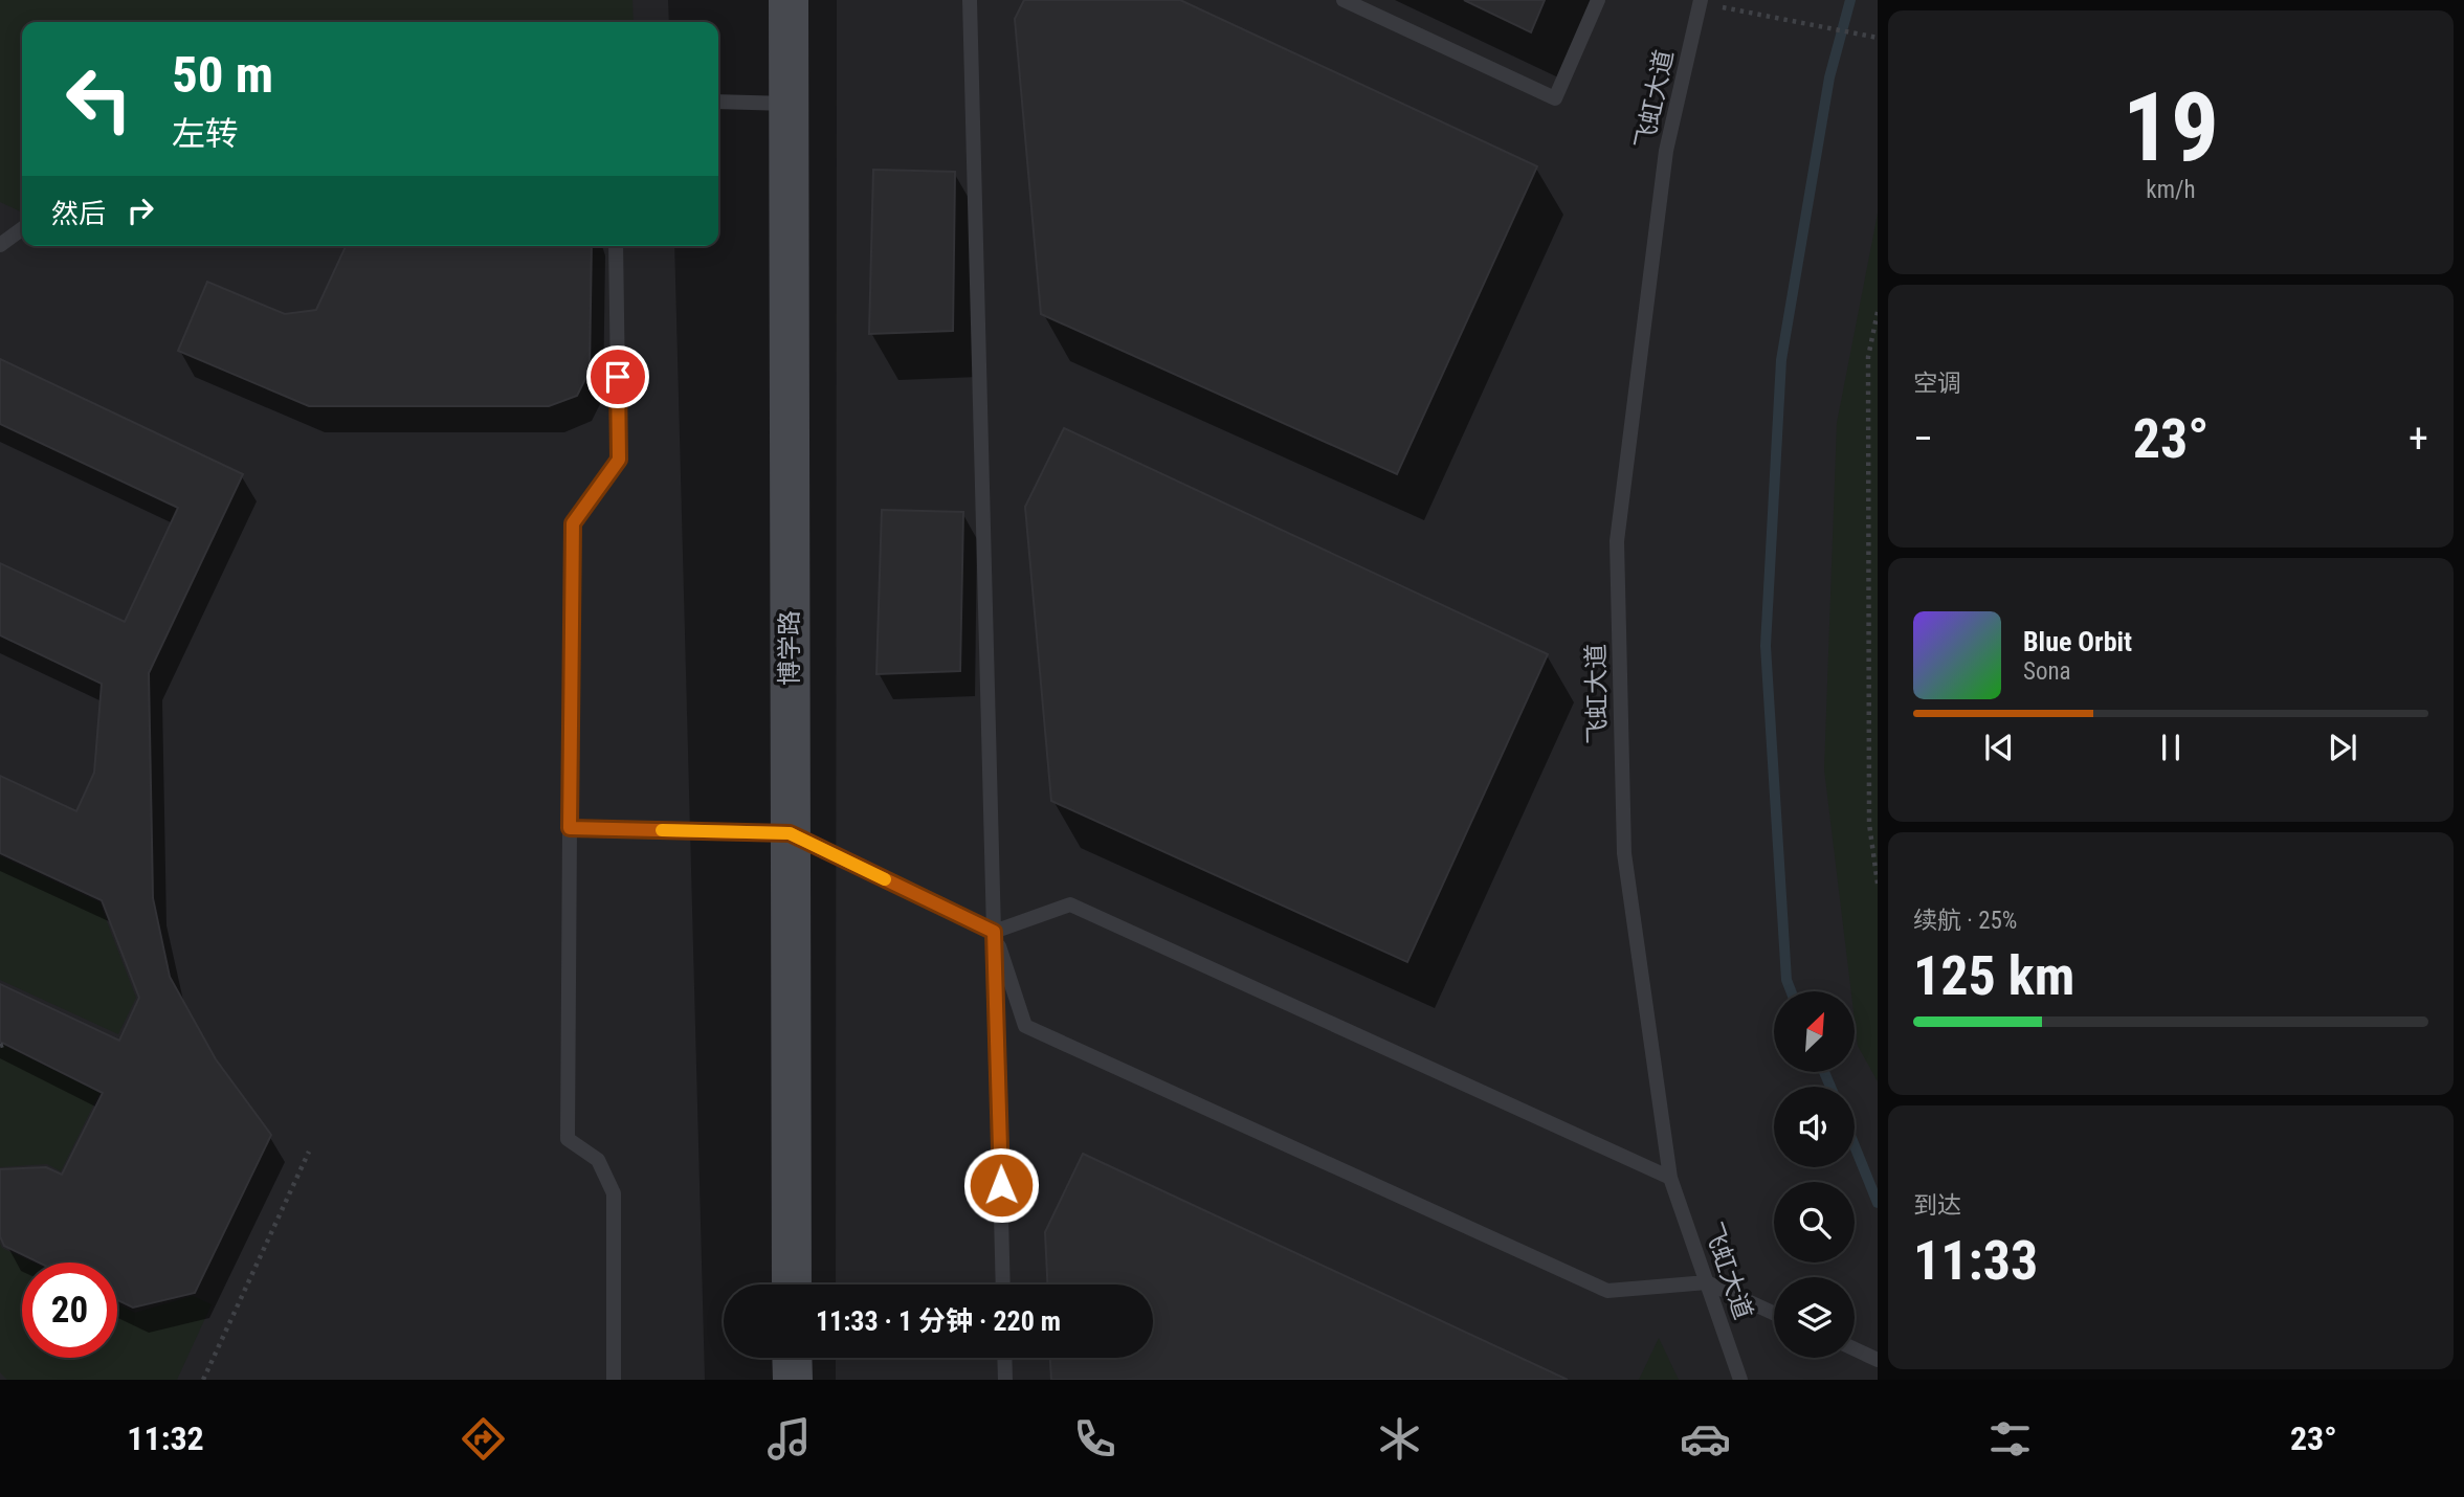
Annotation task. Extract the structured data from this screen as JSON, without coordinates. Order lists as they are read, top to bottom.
{
  "streets": {
    "street": ["博学路"],
    "lane": ["飞虹大道"]
  },
  "north": "top right",
  "page": {
    "tile": [
      ["19", "km/h"],
      "空调",
      ["续航 · 25%", "125 km"],
      ["到达", "11:33"]
    ],
    "turn": ["50 m", "左转"],
    "then": "然后",
    "heat": ["−", "23°", "+"],
    "song": ["Blue Orbit", "Sona"],
    "limit": "20",
    "trip": "11:33 · 1 分钟 · 220 m",
    "tabs": ["11:32", "23°"]
  }
}
